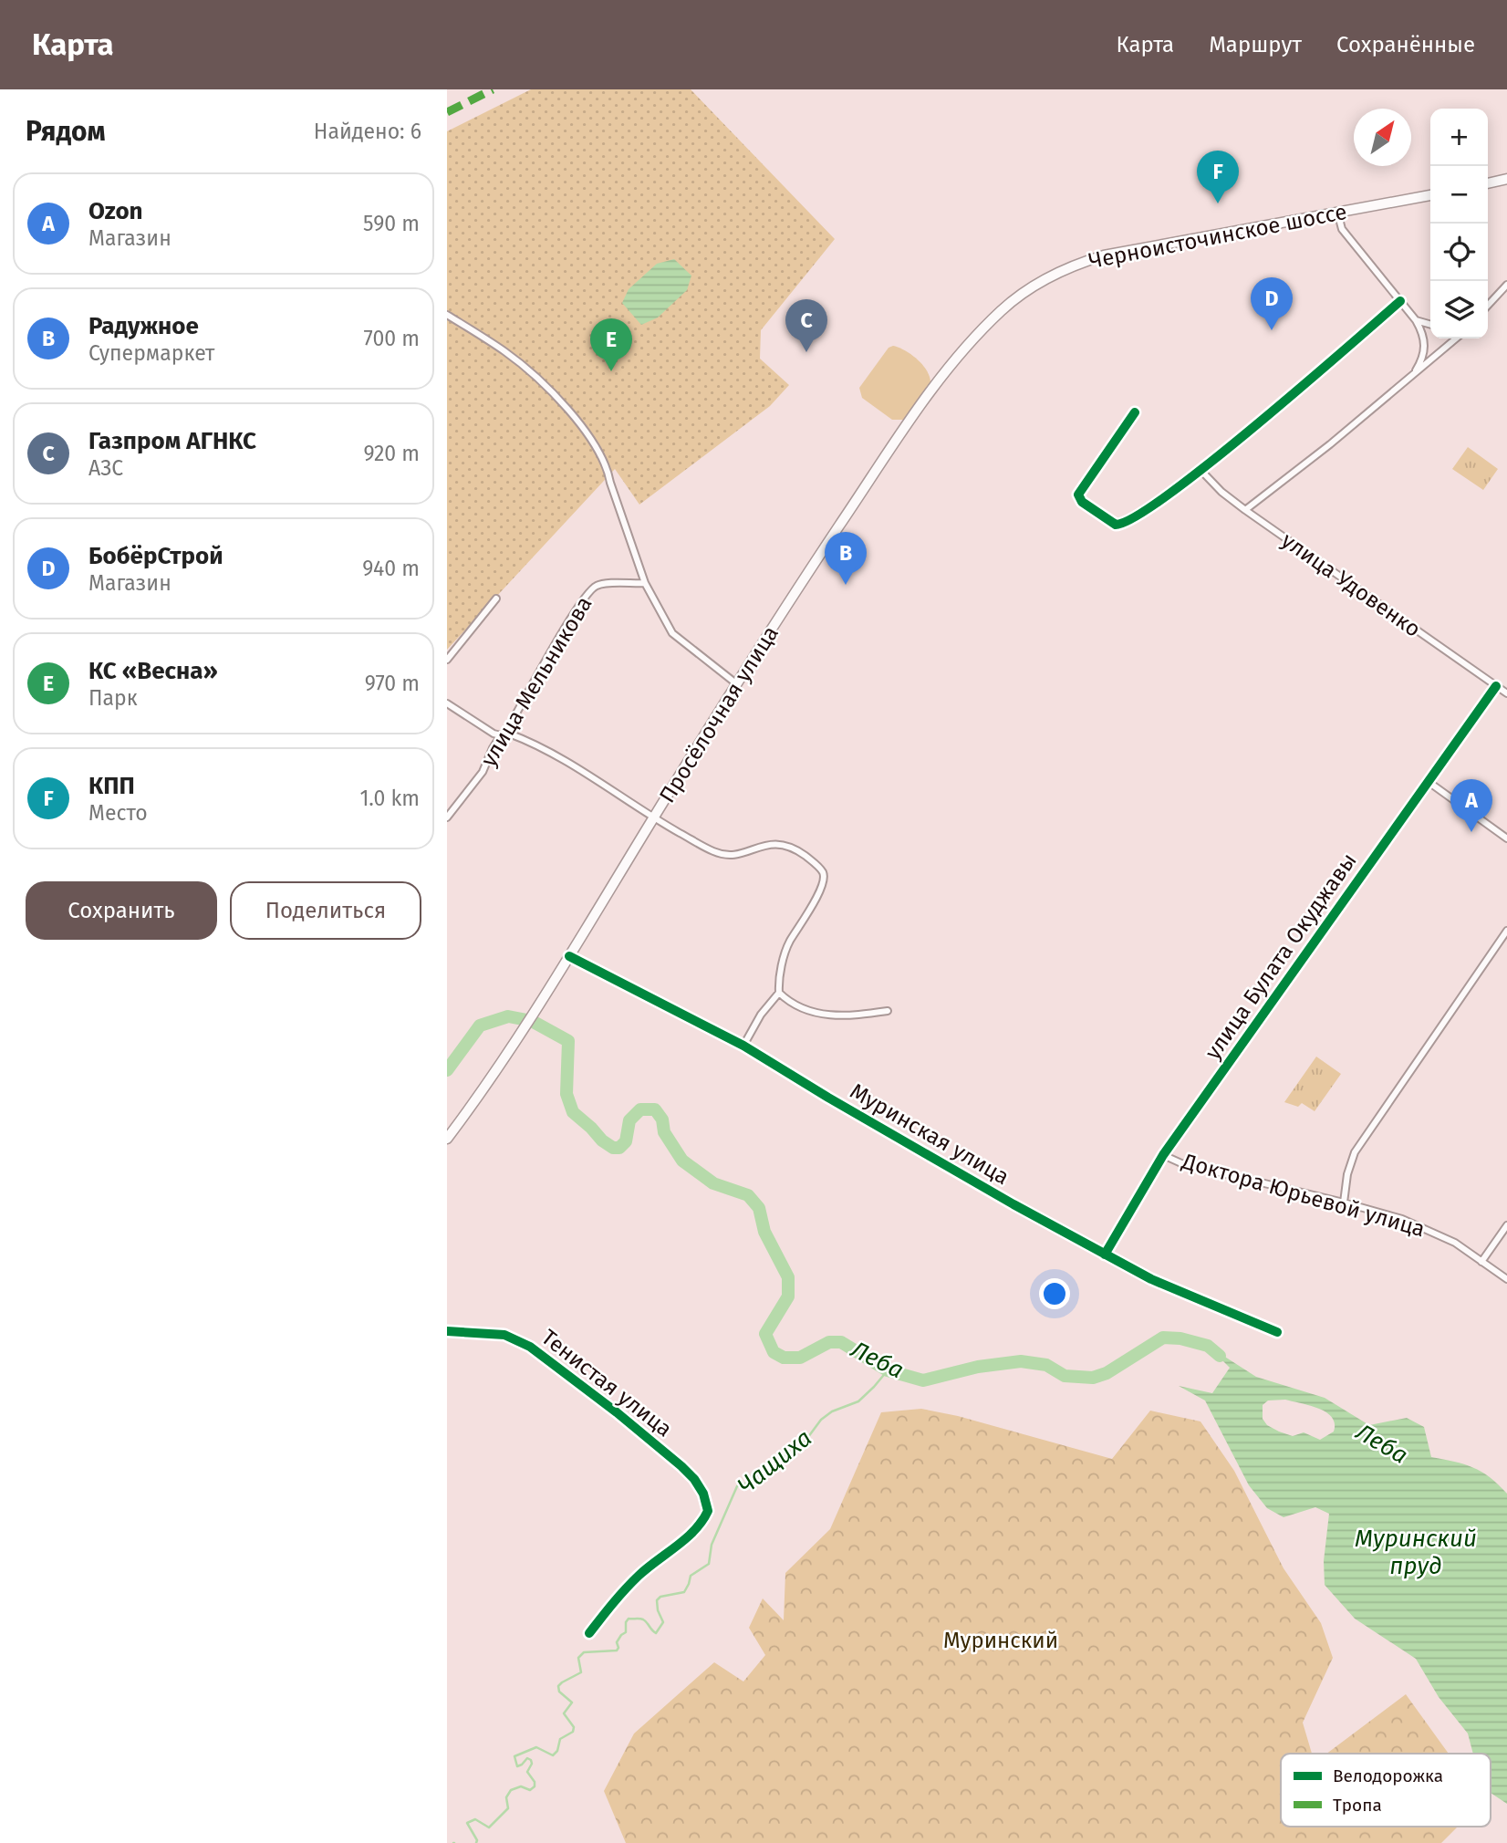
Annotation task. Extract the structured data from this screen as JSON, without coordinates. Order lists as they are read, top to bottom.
{
  "streets": {
    "main road": ["Черноисточинское шоссе", "Просёлочная улица"],
    "street": [
      "улица Удовенко",
      "улица Мельникова",
      "улица Булата Окуджавы",
      "Муринская улица",
      "Доктора Юрьевой улица",
      "Тенистая улица"
    ]
  },
  "crossings": [
    ["Черноисточинское шоссе", "Просёлочная улица"],
    ["улица Удовенко", "улица Булата Окуджавы"],
    ["Просёлочная улица", "Муринская улица"],
    ["улица Булата Окуджавы", "Муринская улица"],
    ["улица Булата Окуджавы", "Доктора Юрьевой улица"]
  ],
  "water": ["Леба", "Чащиха", "Муринский пруд"],
  "parks": ["Муринский"],
  "legend": ["Велодорожка", "Тропа"],
  "north": "top right",
  "page": {
    "header": "Карта",
    "nav": ["Карта", "Маршрут", "Сохранённые"],
    "heading": ["Рядом", "Найдено: 6"],
    "map_buttons": ["+", "−"],
    "pins": [
      "F",
      "D",
      "C",
      "E",
      "B",
      "A"
    ],
    "list": [
      {
        "mark": "A",
        "name": "Ozon",
        "note": "Магазин",
        "value": "590 m"
      },
      {
        "mark": "B",
        "name": "Радужное",
        "note": "Супермаркет",
        "value": "700 m"
      },
      {
        "mark": "C",
        "name": "Газпром АГНКС",
        "note": "АЗС",
        "value": "920 m"
      },
      {
        "mark": "D",
        "name": "БобёрСтрой",
        "note": "Магазин",
        "value": "940 m"
      },
      {
        "mark": "E",
        "name": "КС «Весна»",
        "note": "Парк",
        "value": "970 m"
      },
      {
        "mark": "F",
        "name": "КПП",
        "note": "Место",
        "value": "1.0 km"
      }
    ],
    "buttons": ["Сохранить", "Поделиться"]
  }
}
